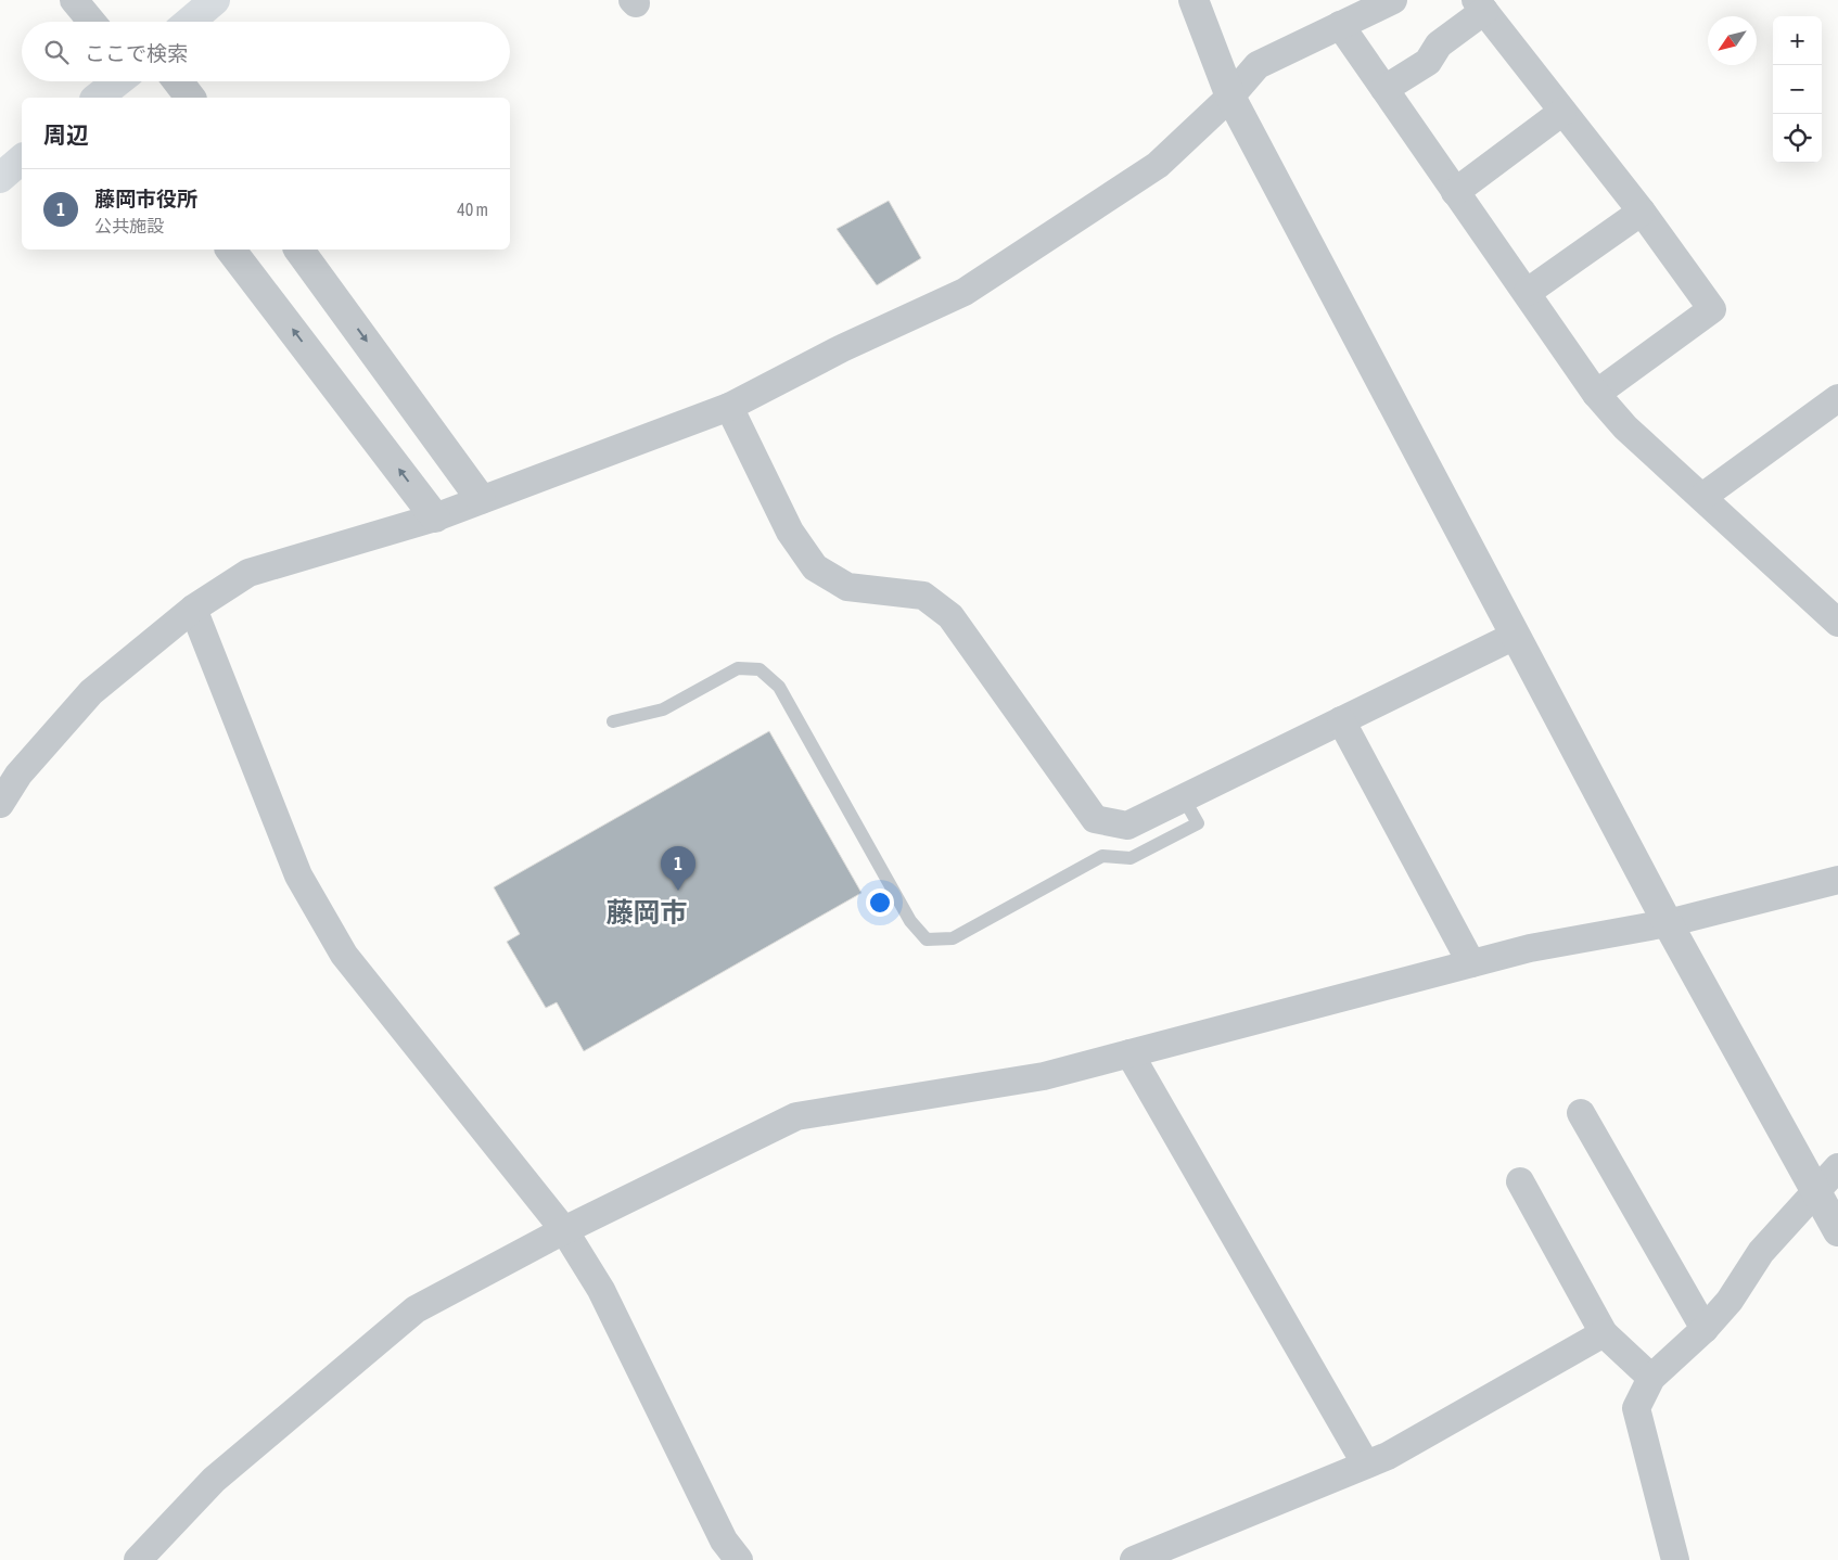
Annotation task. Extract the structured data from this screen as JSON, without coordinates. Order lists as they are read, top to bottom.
{
  "districts": ["藤岡市"],
  "north": "bottom left",
  "page": {
    "map_buttons": ["+", "−"],
    "search": "ここで検索",
    "heading": "周辺",
    "list": [
      {
        "mark": "1",
        "name": "藤岡市役所",
        "note": "公共施設",
        "value": "40 m"
      }
    ],
    "pins": "1"
  }
}
